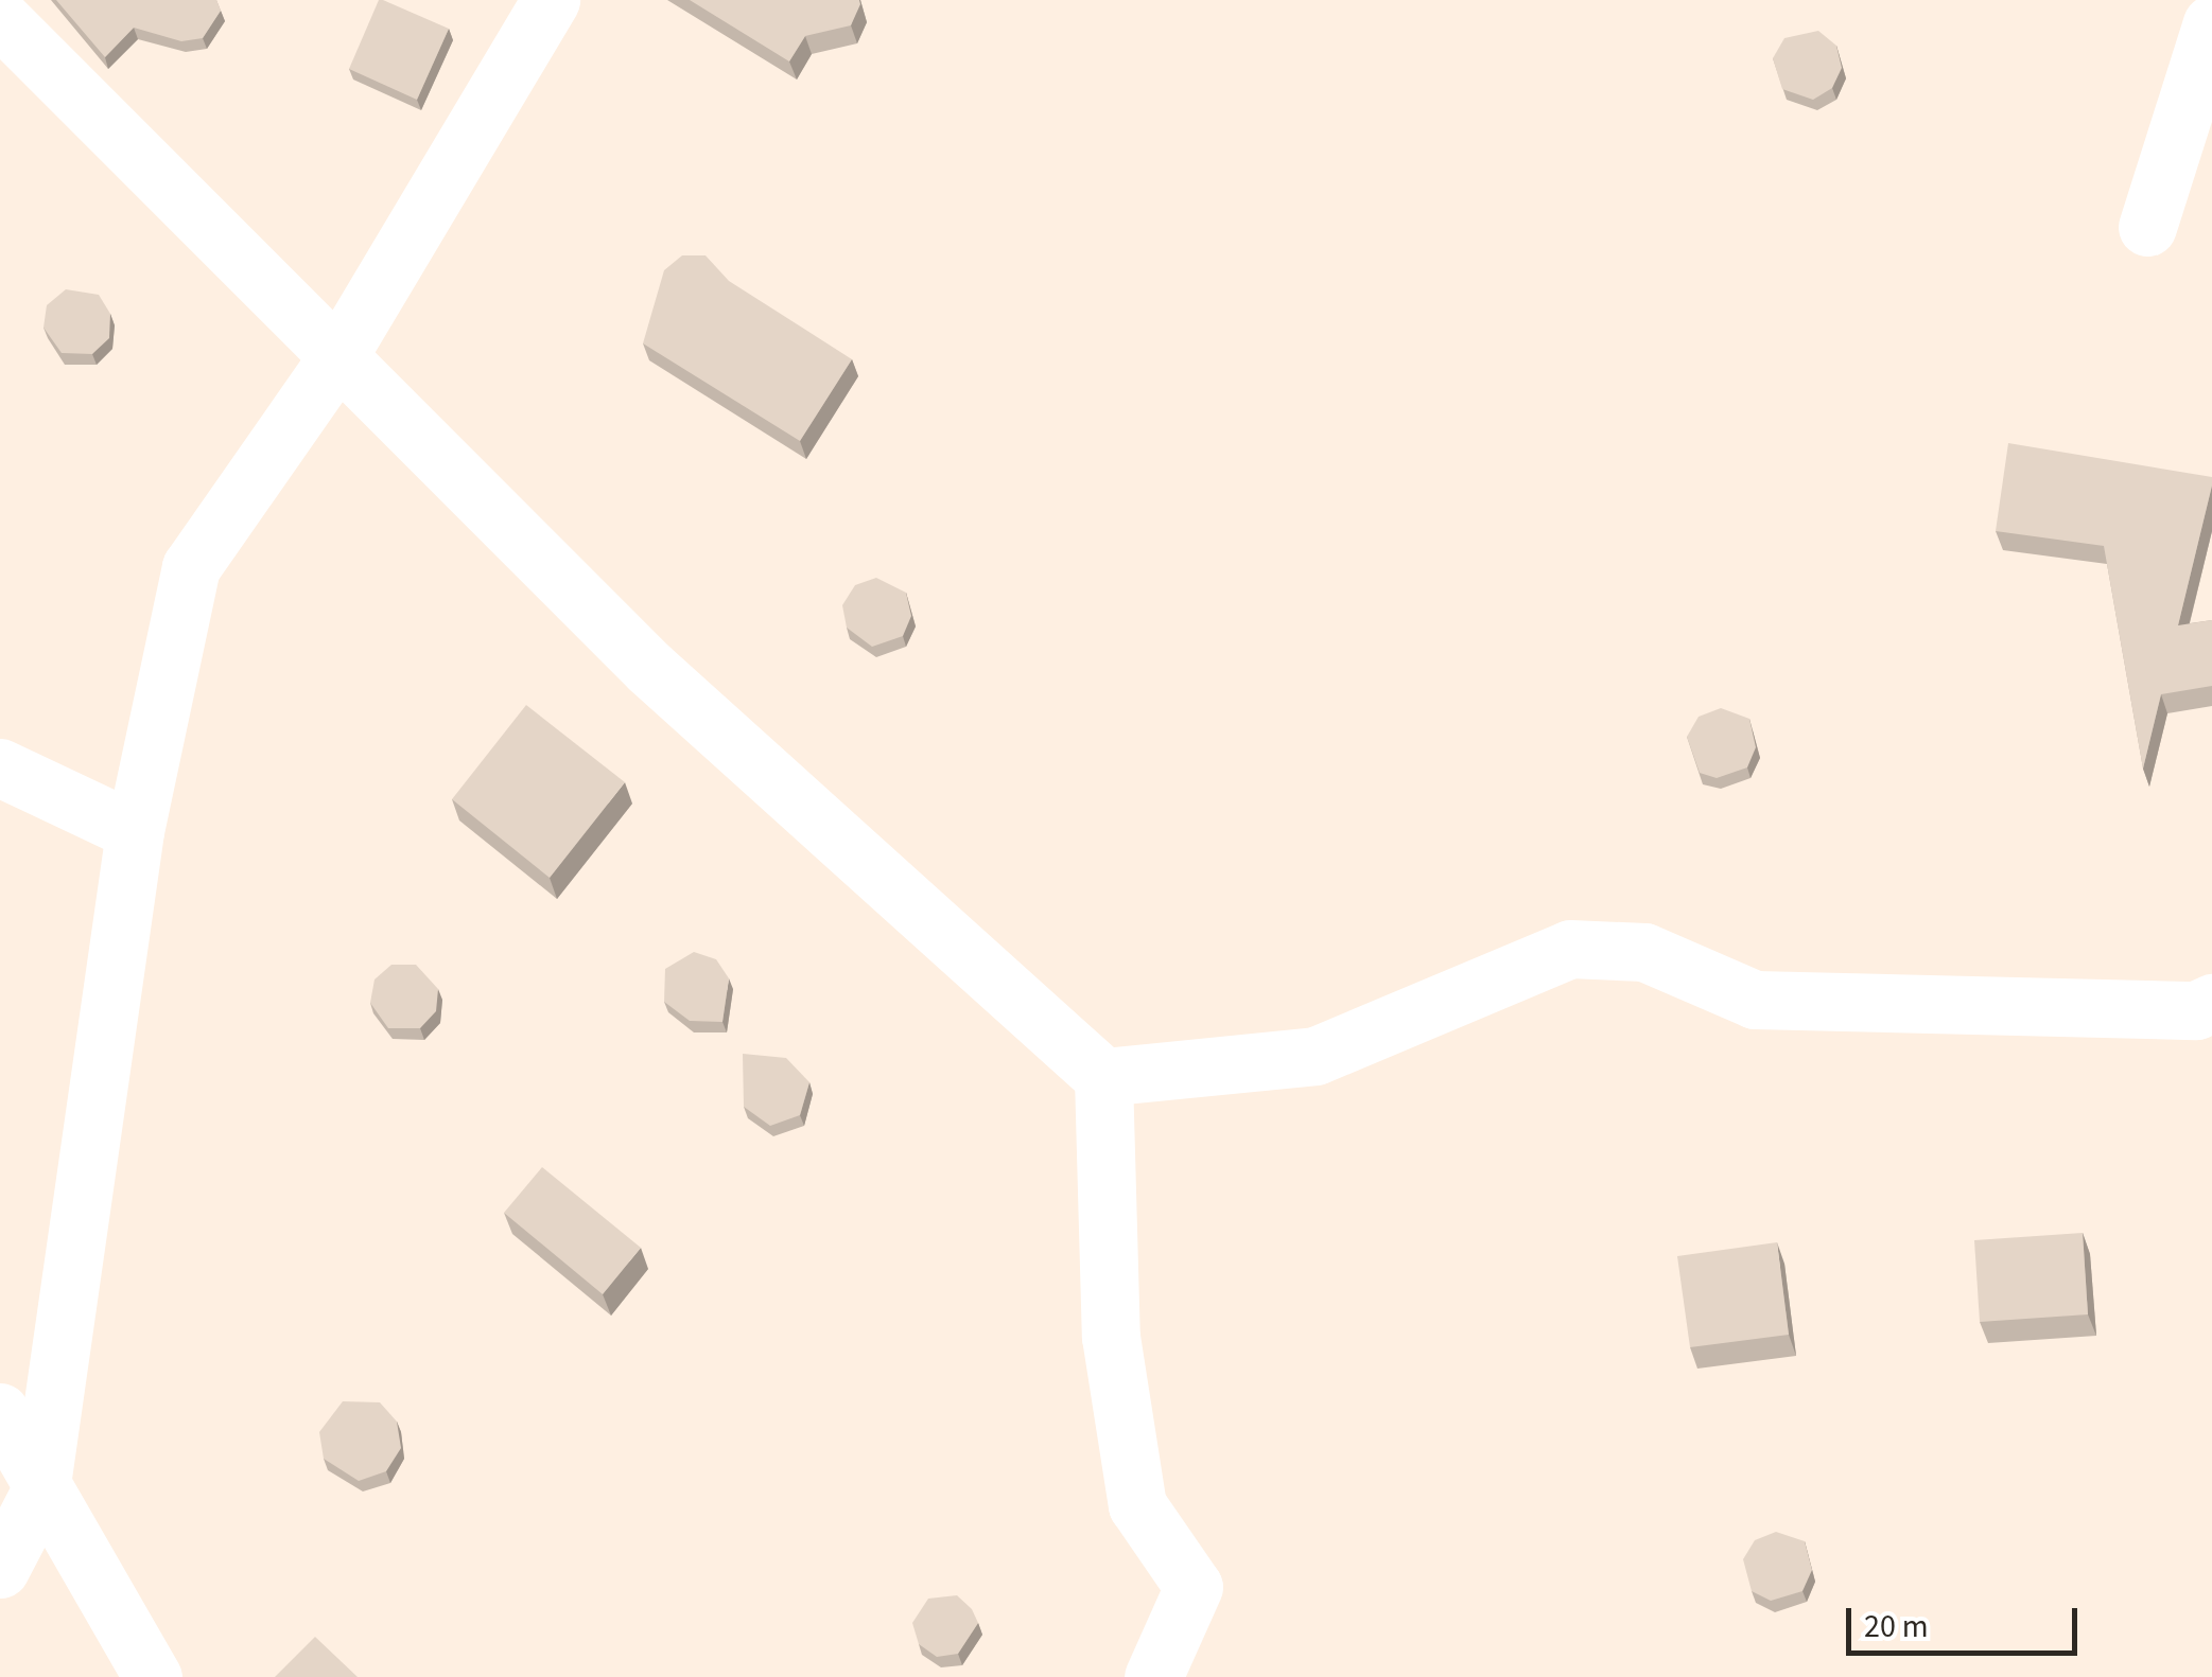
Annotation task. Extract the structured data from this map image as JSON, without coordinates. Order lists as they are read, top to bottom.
{
  "scale_bar": "20 m"
}
